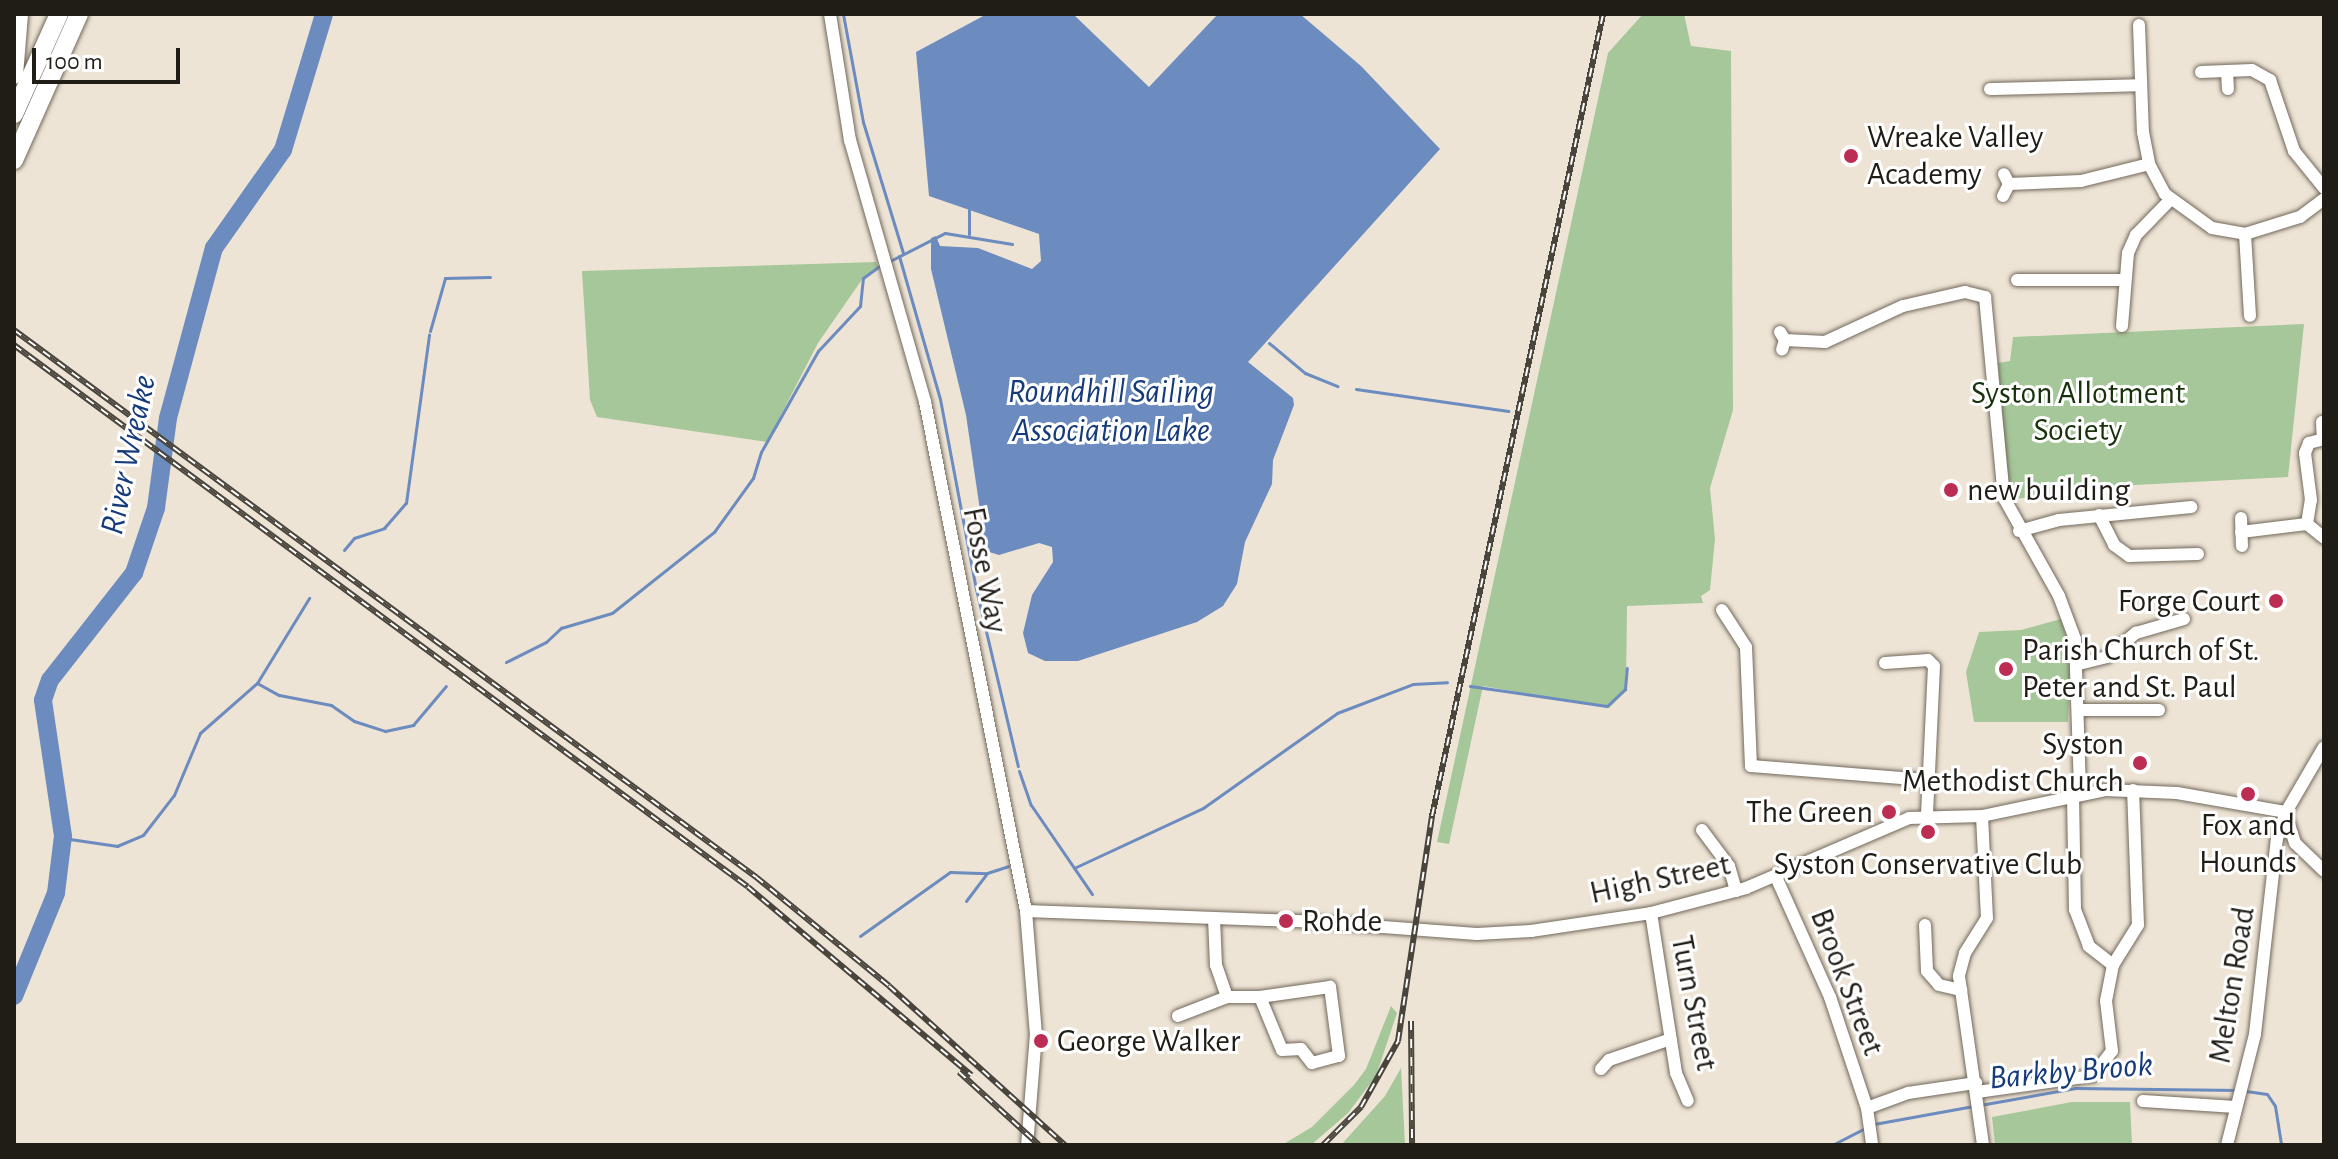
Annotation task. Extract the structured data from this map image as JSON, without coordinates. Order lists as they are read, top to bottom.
{
  "streets": {
    "street": [
      "Fosse Way",
      "High Street",
      "Brook Street",
      "Melton Road",
      "Turn Street"
    ]
  },
  "crossings": [
    ["Fosse Way", "High Street"],
    ["High Street", "Brook Street"],
    ["High Street", "Melton Road"],
    ["High Street", "Turn Street"]
  ],
  "water": ["Roundhill Sailing Association Lake", "River Wreake", "Barkby Brook"],
  "parks": ["Syston Allotment Society"],
  "places": [
    "Wreake Valley Academy",
    "new building",
    "Forge Court",
    "Parish Church of St. Peter and St. Paul",
    "Syston Methodist Church",
    "Fox and Hounds",
    "The Green",
    "Syston Conservative Club",
    "Rohde",
    "George Walker"
  ],
  "scale_bar": "100 m"
}
